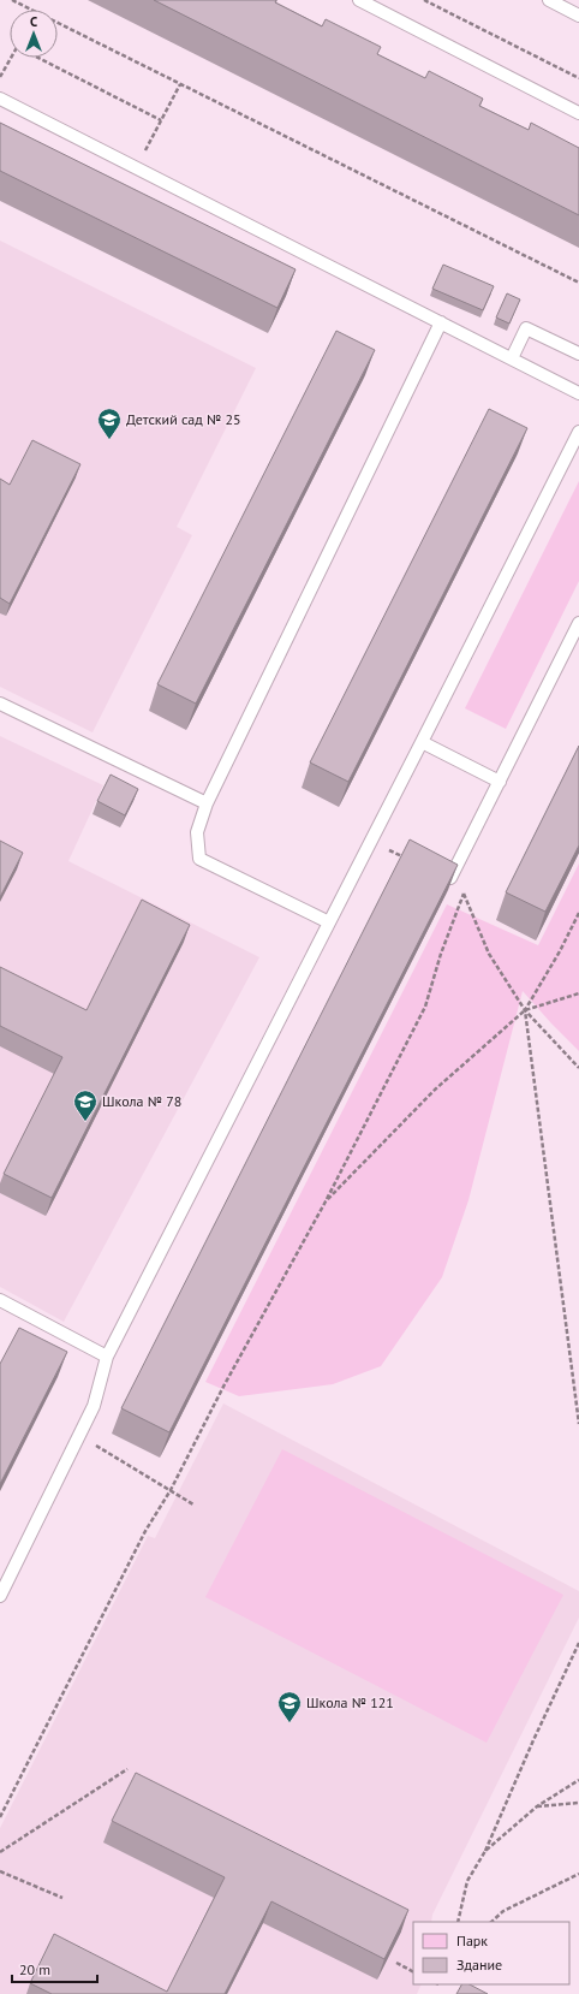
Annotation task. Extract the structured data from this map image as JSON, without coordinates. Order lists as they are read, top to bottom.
{
  "places": {
    "school or university": ["Детский сад № 25", "Школа № 78", "Школа № 121"]
  },
  "legend": ["Парк", "Здание"],
  "scale_bar": "20 m",
  "north": "top"
}
